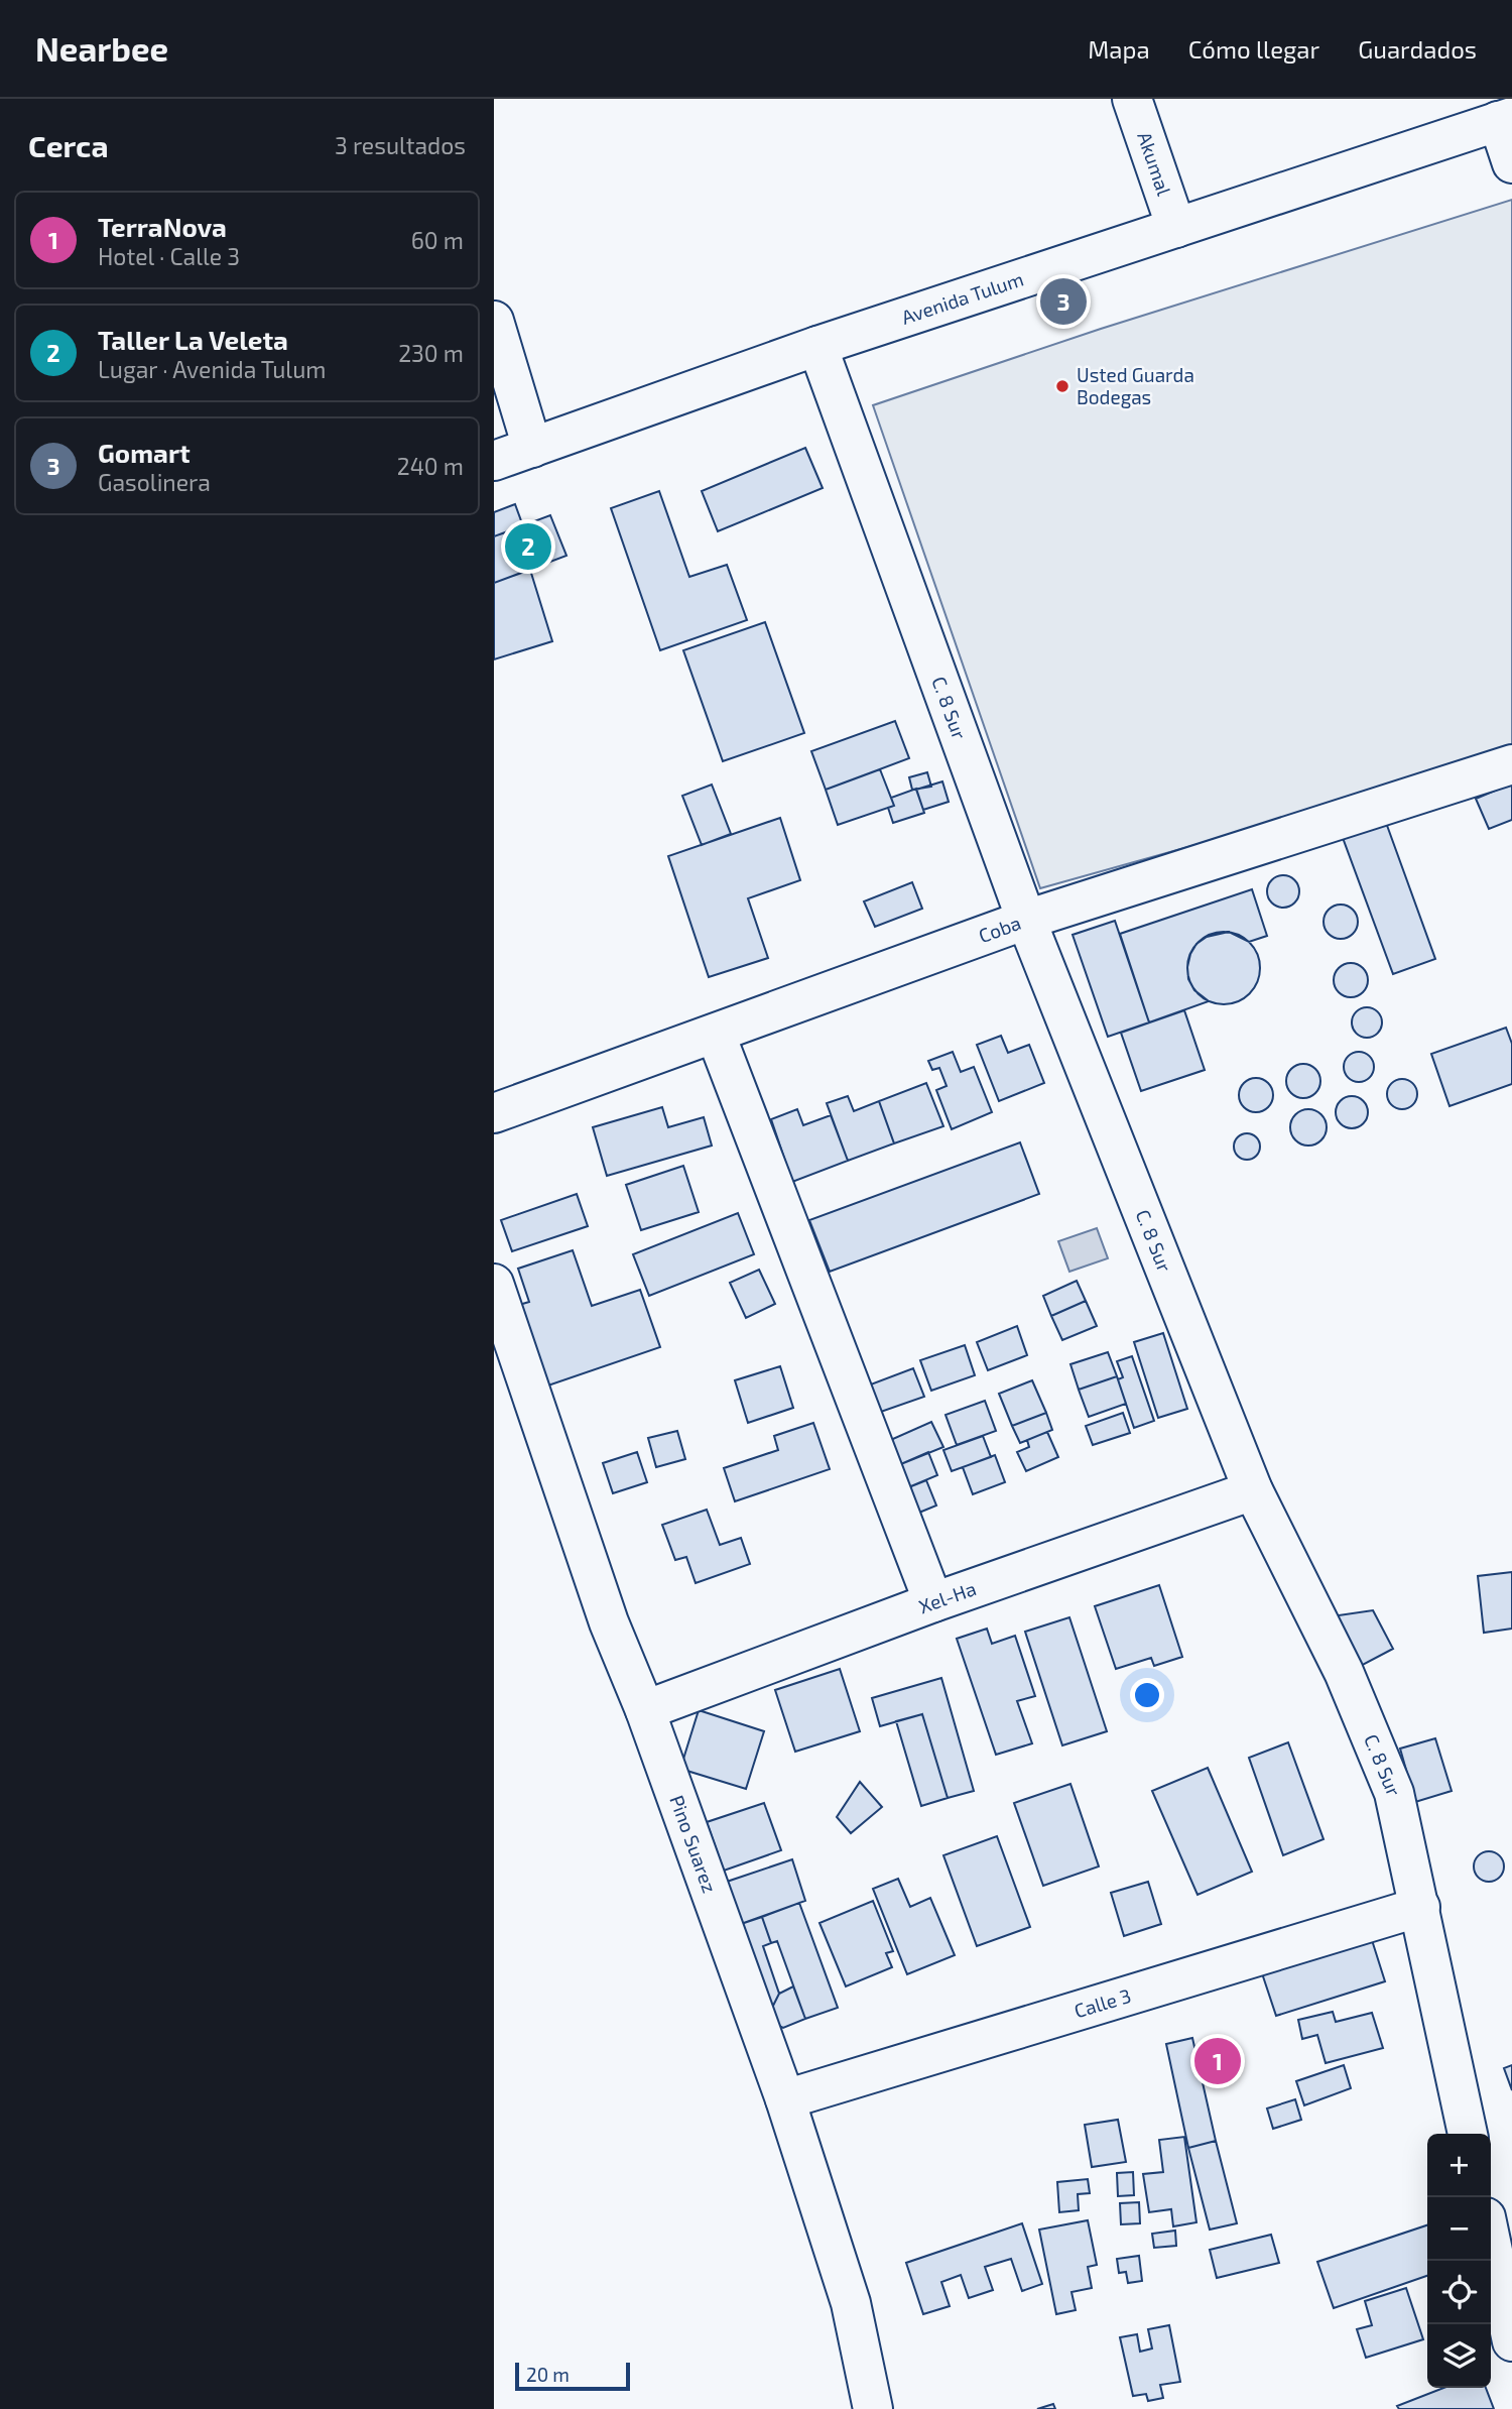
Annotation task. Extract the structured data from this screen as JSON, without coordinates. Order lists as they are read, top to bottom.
{
  "streets": {
    "main road": [
      "Akumal",
      "Avenida Tulum",
      "C. 8 Sur",
      "Coba",
      "Xel-Ha",
      "Pino Suarez",
      "Calle 3"
    ]
  },
  "crossings": [
    ["Akumal", "Avenida Tulum"],
    ["Avenida Tulum", "C. 8 Sur"],
    ["C. 8 Sur", "Coba"],
    ["C. 8 Sur", "Xel-Ha"],
    ["C. 8 Sur", "Calle 3"],
    ["Xel-Ha", "Pino Suarez"],
    ["Pino Suarez", "Calle 3"]
  ],
  "places": ["Usted Guarda Bodegas"],
  "scale_bar": "20 m",
  "page": {
    "header": "Nearbee",
    "nav": ["Mapa", "Cómo llegar", "Guardados"],
    "heading": ["Cerca", "3 resultados"],
    "list": [
      {
        "mark": "1",
        "name": "TerraNova",
        "note": "Hotel · Calle 3",
        "value": "60 m"
      },
      {
        "mark": "2",
        "name": "Taller La Veleta",
        "note": "Lugar · Avenida Tulum",
        "value": "230 m"
      },
      {
        "mark": "3",
        "name": "Gomart",
        "note": "Gasolinera",
        "value": "240 m"
      }
    ],
    "pins": ["3", "2", "1"],
    "map_buttons": ["+", "−"],
    "scale": "20 m"
  }
}
